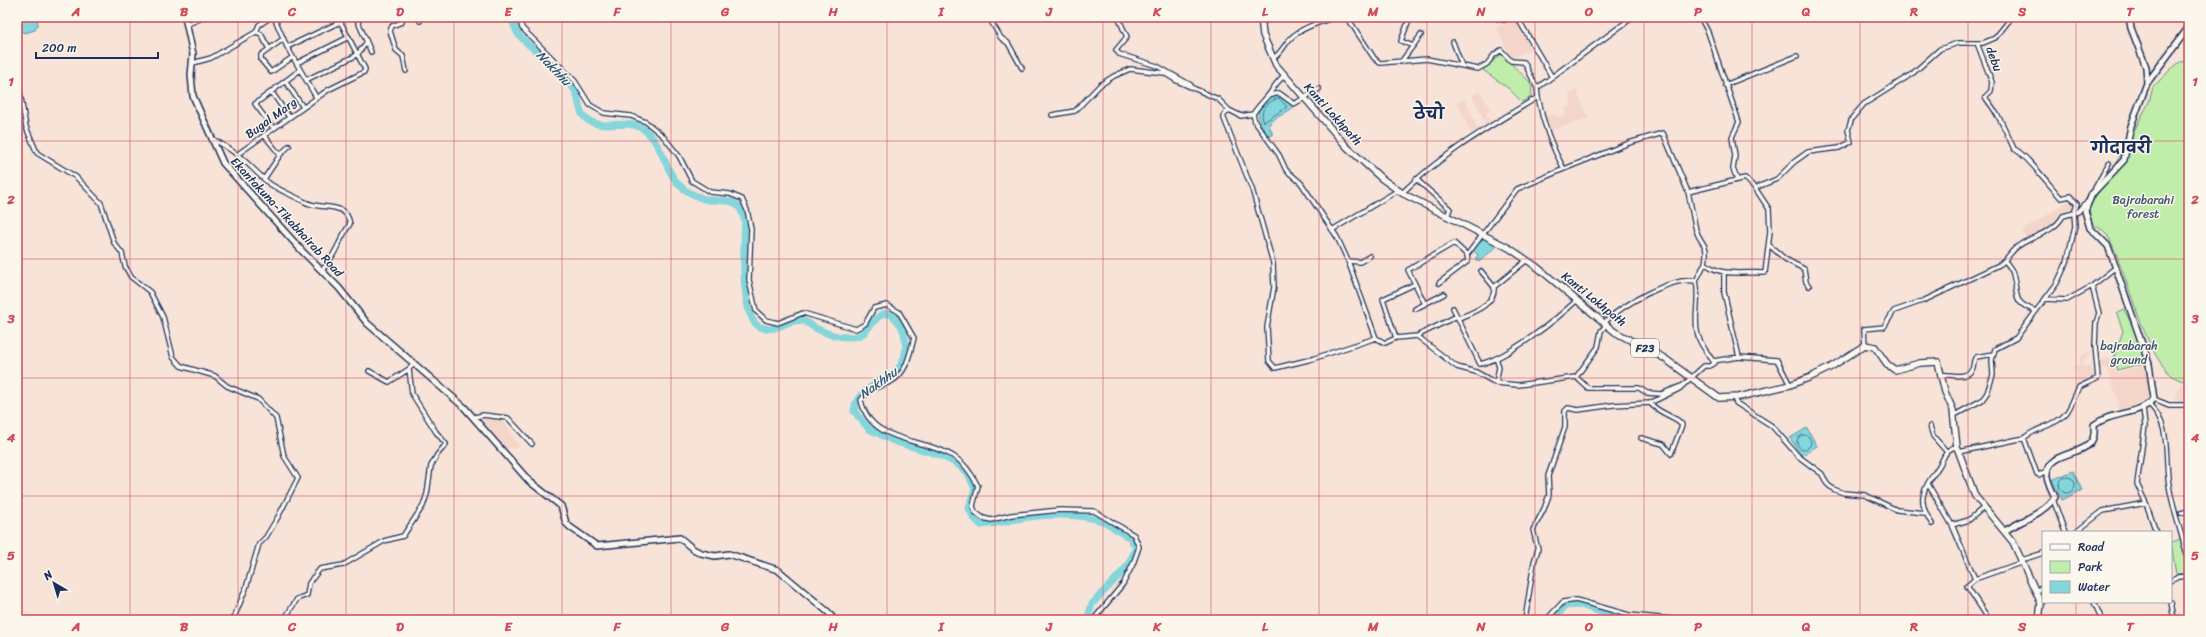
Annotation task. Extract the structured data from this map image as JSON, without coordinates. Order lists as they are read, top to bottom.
{
  "streets": {
    "main road": ["Kanti Lokhpath", "Ekantakuna-Tikabhairab Road", "F23"],
    "street": ["debu", "Bugal Marg"]
  },
  "districts": ["ठेचो", "गोदावरी"],
  "water": ["Nakhhu"],
  "parks": ["Bajrabarahi forest", "bajrabarah ground"],
  "legend": ["Road", "Park", "Water"],
  "scale_bar": "200 m",
  "north": "top left",
  "grid": {
    "columns": [
      "A",
      "B",
      "C",
      "D",
      "E",
      "F",
      "G",
      "H",
      "I",
      "J",
      "K",
      "L",
      "M",
      "N",
      "O",
      "P",
      "Q",
      "R",
      "S",
      "T"
    ],
    "rows": [
      "1",
      "2",
      "3",
      "4",
      "5"
    ]
  }
}
